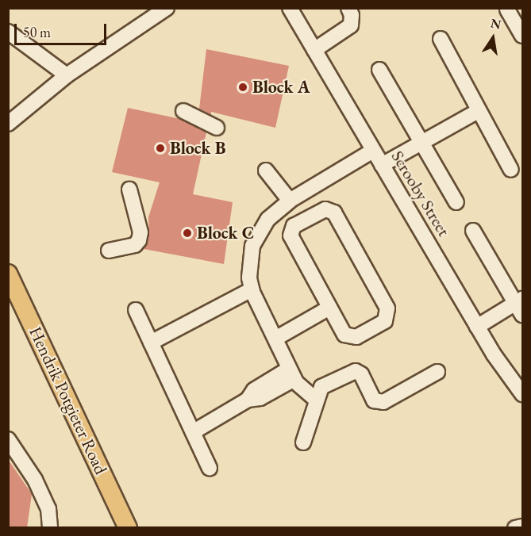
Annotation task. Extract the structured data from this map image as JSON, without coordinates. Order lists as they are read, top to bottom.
{
  "streets": {
    "main road": ["Hendrik Potgieter Road"],
    "street": ["Scrooby Street"]
  },
  "places": ["Block A", "Block B", "Block C"],
  "scale_bar": "50 m",
  "north": "top"
}
